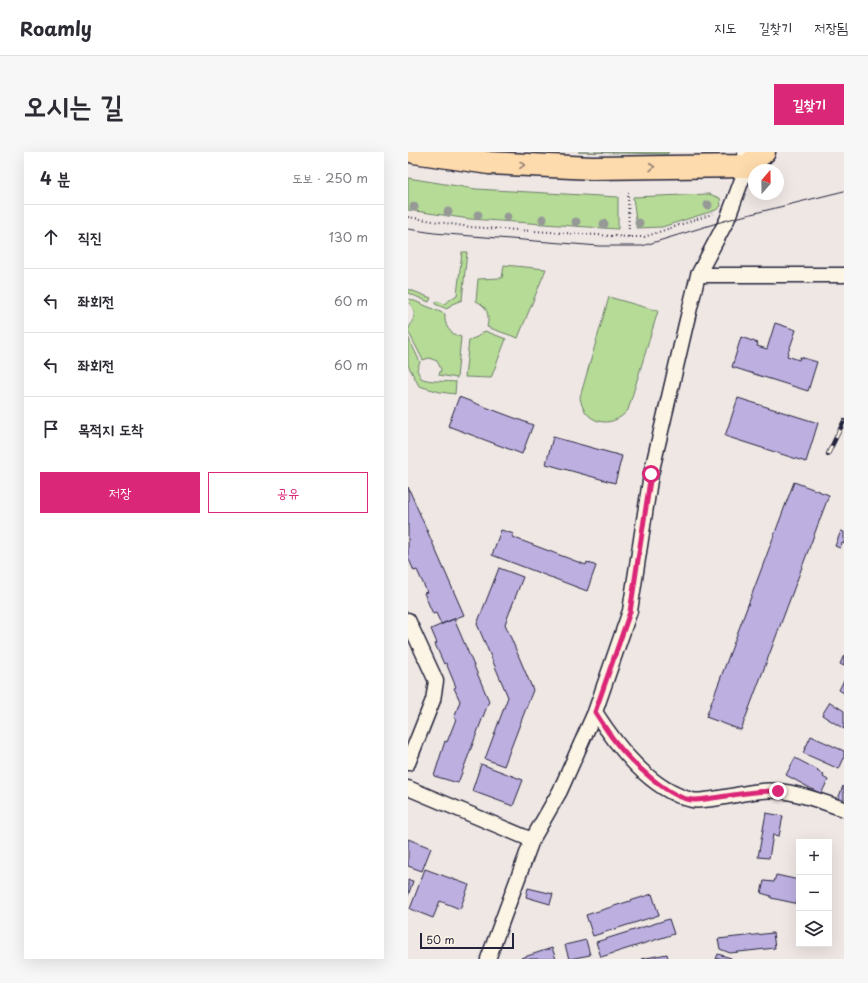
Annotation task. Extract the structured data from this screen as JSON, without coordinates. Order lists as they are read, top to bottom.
{
  "scale_bar": "50 m",
  "north": "top",
  "page": {
    "header": "Roamly",
    "nav": ["지도", "길찾기", "저장됨"],
    "title": "오시는 길",
    "buttons": [
      "길찾기",
      ["저장", "공유"]
    ],
    "heading": ["4 분", "도보 · 250 m"],
    "list": [
      ["직진", "130 m"],
      ["좌회전", "60 m"],
      ["좌회전", "60 m"],
      "목적지 도착"
    ],
    "map_buttons": ["+", "−"],
    "scale": "50 m"
  }
}
